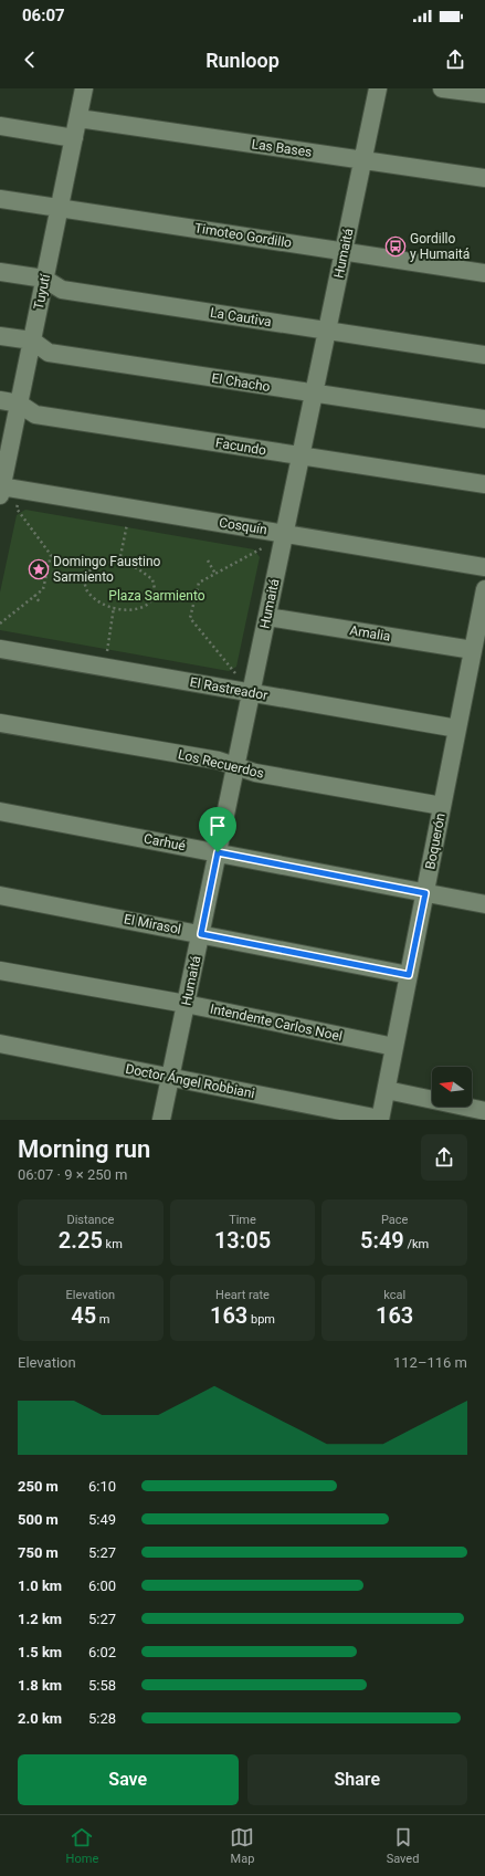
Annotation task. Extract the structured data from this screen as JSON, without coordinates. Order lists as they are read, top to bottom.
{
  "streets": {
    "street": [
      "Las Bases",
      "Timoteo Gordillo",
      "Humaitá",
      "Tuyutí",
      "La Cautiva",
      "El Chacho",
      "Facundo",
      "Cosquín",
      "Amalia",
      "El Rastreador",
      "Los Recuerdos",
      "Boquerón",
      "Carhué",
      "El Mirasol",
      "Intendente Carlos Noel",
      "Doctor Ángel Robbiani"
    ]
  },
  "crossings": [
    ["Las Bases", "Humaitá"],
    ["Las Bases", "Tuyutí"],
    ["Timoteo Gordillo", "Humaitá"],
    ["Timoteo Gordillo", "Tuyutí"],
    ["Humaitá", "La Cautiva"],
    ["Humaitá", "El Chacho"],
    ["Humaitá", "Facundo"],
    ["Humaitá", "Cosquín"],
    ["Humaitá", "Amalia"],
    ["Humaitá", "El Rastreador"],
    ["Humaitá", "Los Recuerdos"],
    ["Humaitá", "Carhué"],
    ["Humaitá", "El Mirasol"],
    ["Humaitá", "Intendente Carlos Noel"],
    ["Humaitá", "Doctor Ángel Robbiani"],
    ["Tuyutí", "La Cautiva"],
    ["Tuyutí", "El Chacho"],
    ["Tuyutí", "Facundo"],
    ["Tuyutí", "Cosquín"],
    ["Amalia", "Boquerón"],
    ["El Rastreador", "Boquerón"],
    ["Los Recuerdos", "Boquerón"],
    ["Boquerón", "Carhué"],
    ["Boquerón", "El Mirasol"],
    ["Boquerón", "Intendente Carlos Noel"],
    ["Boquerón", "Doctor Ángel Robbiani"]
  ],
  "parks": ["Plaza Sarmiento"],
  "places": {
    "bus stop": ["Gordillo y Humaitá"],
    "place": ["Domingo Faustino Sarmiento"]
  },
  "north": "left",
  "page": {
    "status": "06:07",
    "header": "Runloop",
    "heading": ["Morning run", "06:07 · 9 × 250 m"],
    "stats": [
      ["Distance", "2.25 km"],
      ["Time", "13:05"],
      ["Pace", "5:49 /km"],
      ["Elevation", "45 m"],
      ["Heart rate", "163 bpm"],
      ["kcal", "163"]
    ],
    "chart": ["Elevation", "112–116 m"],
    "list": [
      {
        "name": "250 m",
        "note": "6:10"
      },
      {
        "name": "500 m",
        "note": "5:49"
      },
      {
        "name": "750 m",
        "note": "5:27"
      },
      {
        "name": "1.0 km",
        "note": "6:00"
      },
      {
        "name": "1.2 km",
        "note": "5:27"
      },
      {
        "name": "1.5 km",
        "note": "6:02"
      },
      {
        "name": "1.8 km",
        "note": "5:58"
      },
      {
        "name": "2.0 km",
        "note": "5:28"
      }
    ],
    "buttons": ["Save", "Share"],
    "tabs": ["Home", "Map", "Saved"]
  }
}
